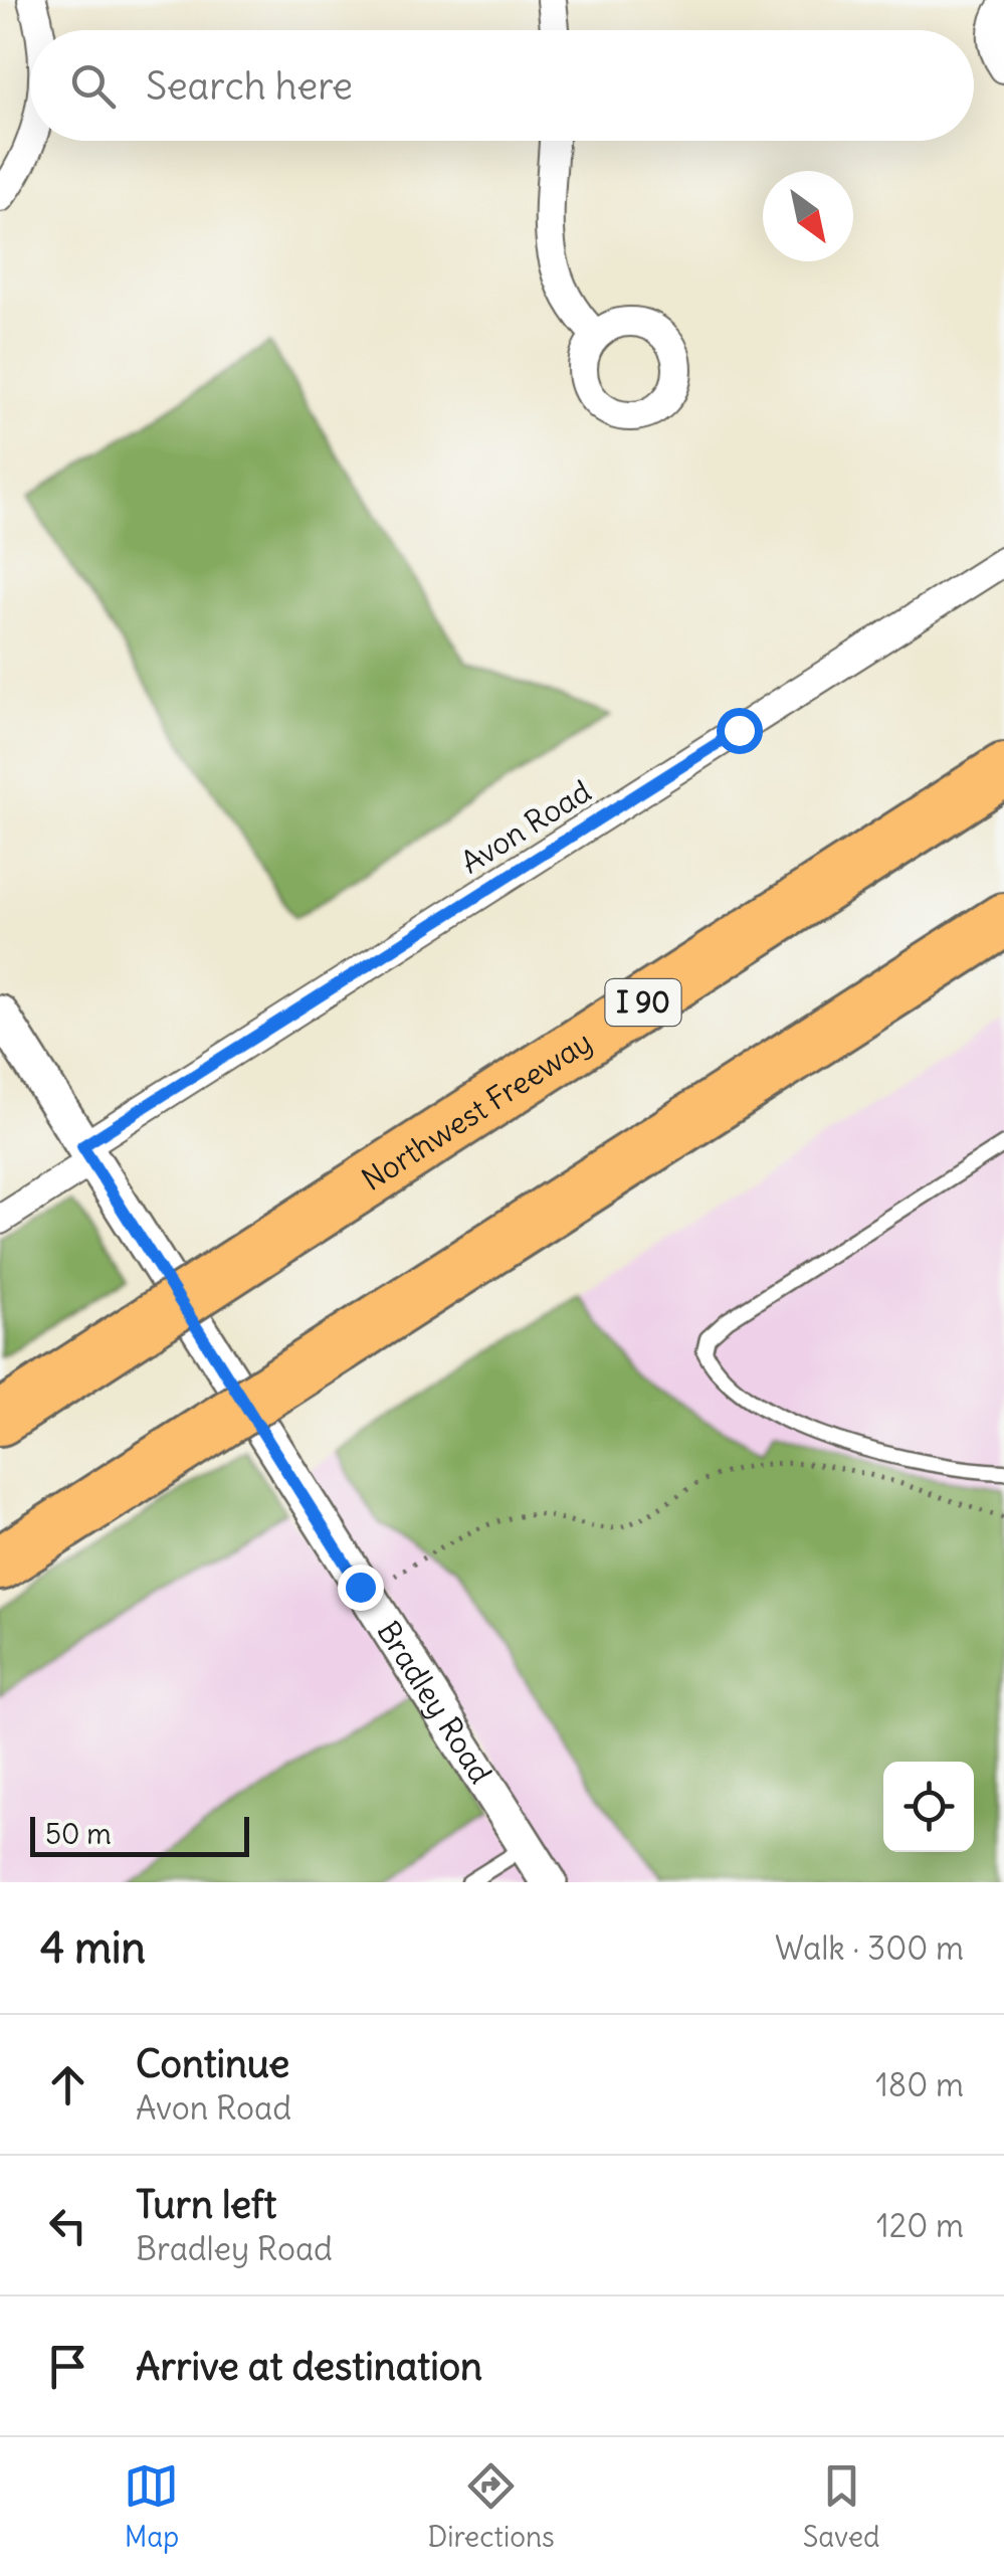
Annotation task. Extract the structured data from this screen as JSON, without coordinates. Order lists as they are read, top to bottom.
{
  "streets": {
    "highway": ["I 90", "Northwest Freeway"],
    "street": ["Avon Road", "Bradley Road"]
  },
  "crossings": [
    ["Avon Road", "Bradley Road"]
  ],
  "scale_bar": "50 m",
  "north": "bottom right",
  "page": {
    "search": "Search here",
    "scale": "50 m",
    "heading": ["4 min", "Walk · 300 m"],
    "list": [
      ["Continue", "Avon Road", "180 m"],
      ["Turn left", "Bradley Road", "120 m"],
      "Arrive at destination"
    ],
    "nav": ["Map", "Directions", "Saved"]
  }
}
